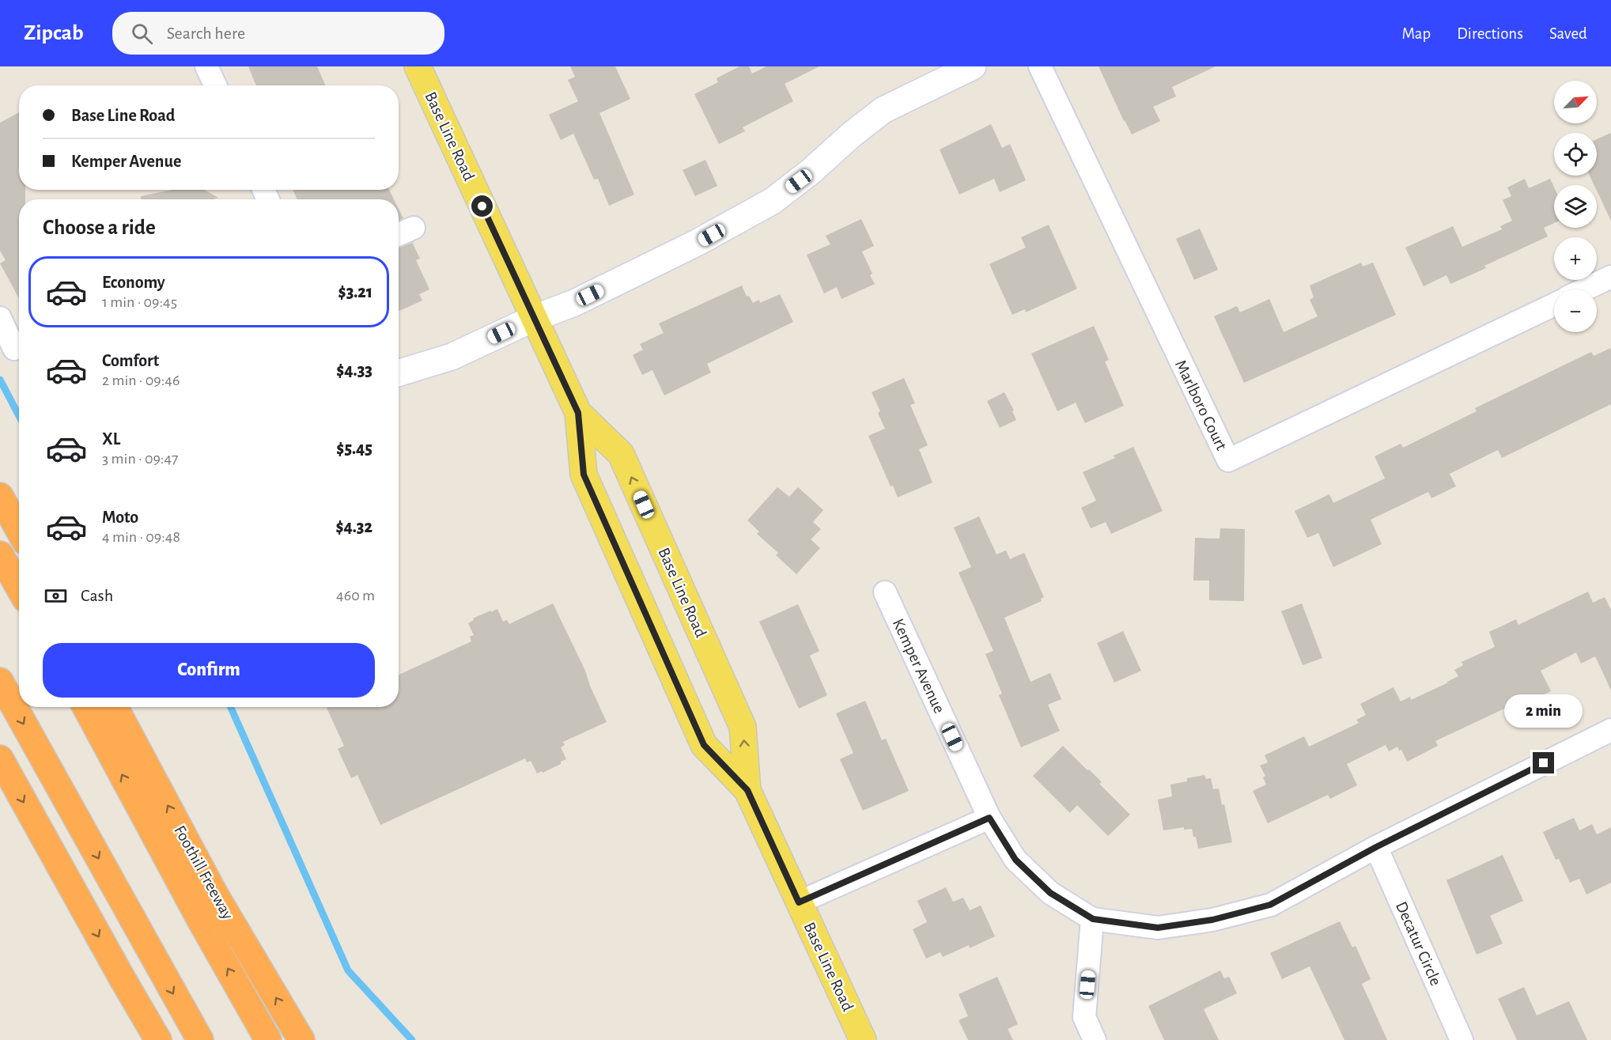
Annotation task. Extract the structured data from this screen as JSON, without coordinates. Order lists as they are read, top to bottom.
{
  "streets": {
    "highway": ["Foothill Freeway"],
    "main road": ["Base Line Road"],
    "street": ["Marlboro Court", "Kemper Avenue", "Decatur Circle"]
  },
  "crossings": [
    ["Kemper Avenue", "Decatur Circle"]
  ],
  "north": "top right",
  "page": {
    "header": "Zipcab",
    "search": "Search here",
    "nav": ["Map", "Directions", "Saved"],
    "map_buttons": ["+", "−"],
    "banner": ["Base Line Road", "Kemper Avenue"],
    "heading": "Choose a ride",
    "list": [
      {
        "name": "Economy",
        "note": "1 min · 09:45",
        "value": "$3.21"
      },
      {
        "name": "Comfort",
        "note": "2 min · 09:46",
        "value": "$4.33"
      },
      {
        "name": "XL",
        "note": "3 min · 09:47",
        "value": "$5.45"
      },
      {
        "name": "Moto",
        "note": "4 min · 09:48",
        "value": "$4.32"
      }
    ],
    "pay": ["Cash", "460 m"],
    "buttons": "Confirm",
    "bubble": "2 min"
  }
}
